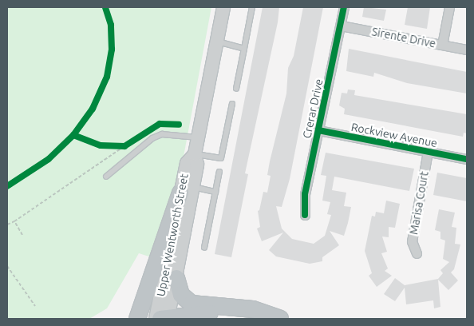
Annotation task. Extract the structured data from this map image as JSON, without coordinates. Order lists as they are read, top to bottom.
{
  "streets": {
    "main road": ["Upper Wentworth Street"],
    "street": [
      "Sirente Drive",
      "Crerar Drive",
      "Rockview Avenue",
      "Marisa Court"
    ]
  },
  "crossings": [
    ["Sirente Drive", "Crerar Drive"],
    ["Crerar Drive", "Rockview Avenue"],
    ["Rockview Avenue", "Marisa Court"]
  ]
}
